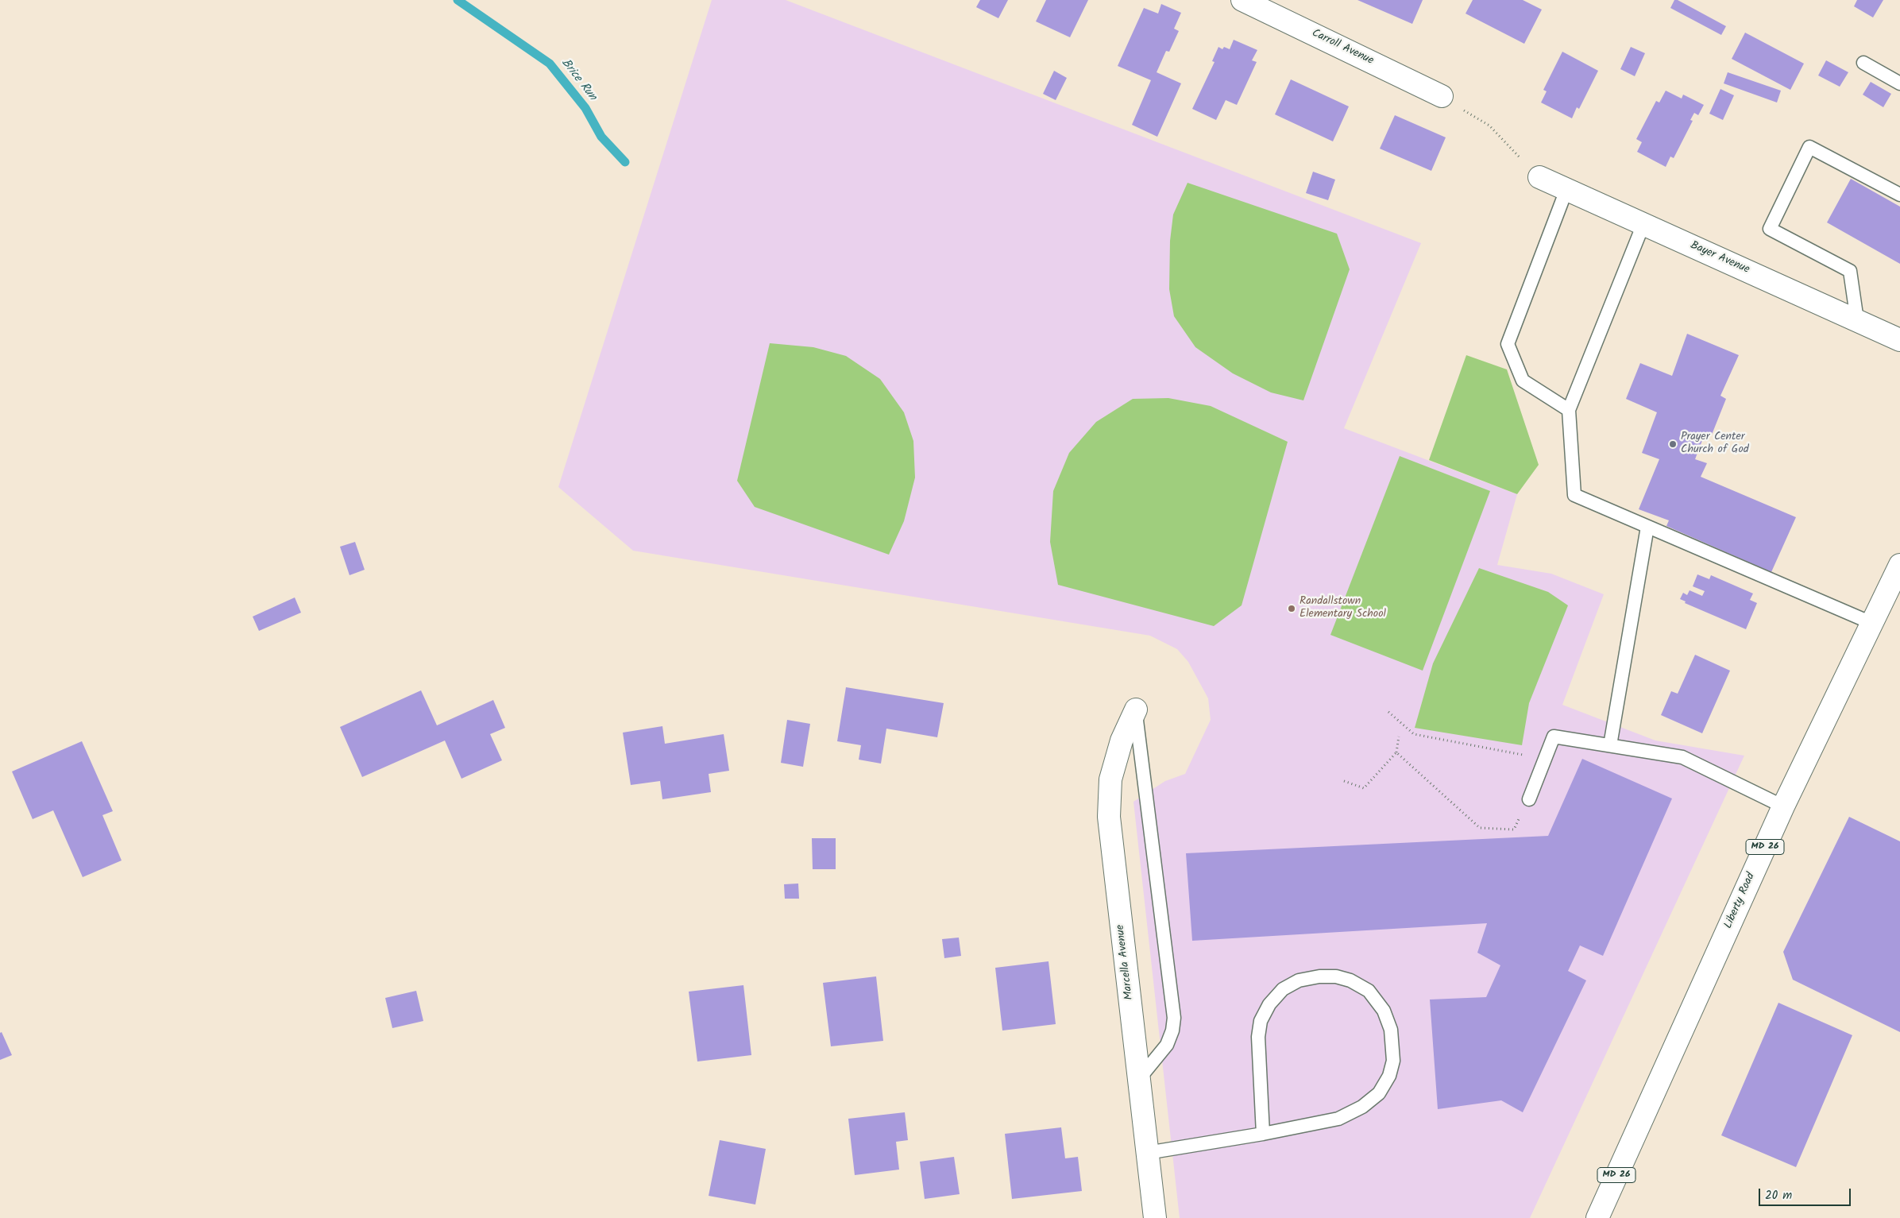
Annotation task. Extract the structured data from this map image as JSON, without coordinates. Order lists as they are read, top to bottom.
{
  "streets": {
    "street": [
      "Carroll Avenue",
      "Bayer Avenue",
      "MD 26",
      "Liberty Road",
      "Marcella Avenue"
    ]
  },
  "water": ["Brice Run"],
  "places": ["Prayer Center Church of God", "Randallstown Elementary School"],
  "scale_bar": "20 m"
}
